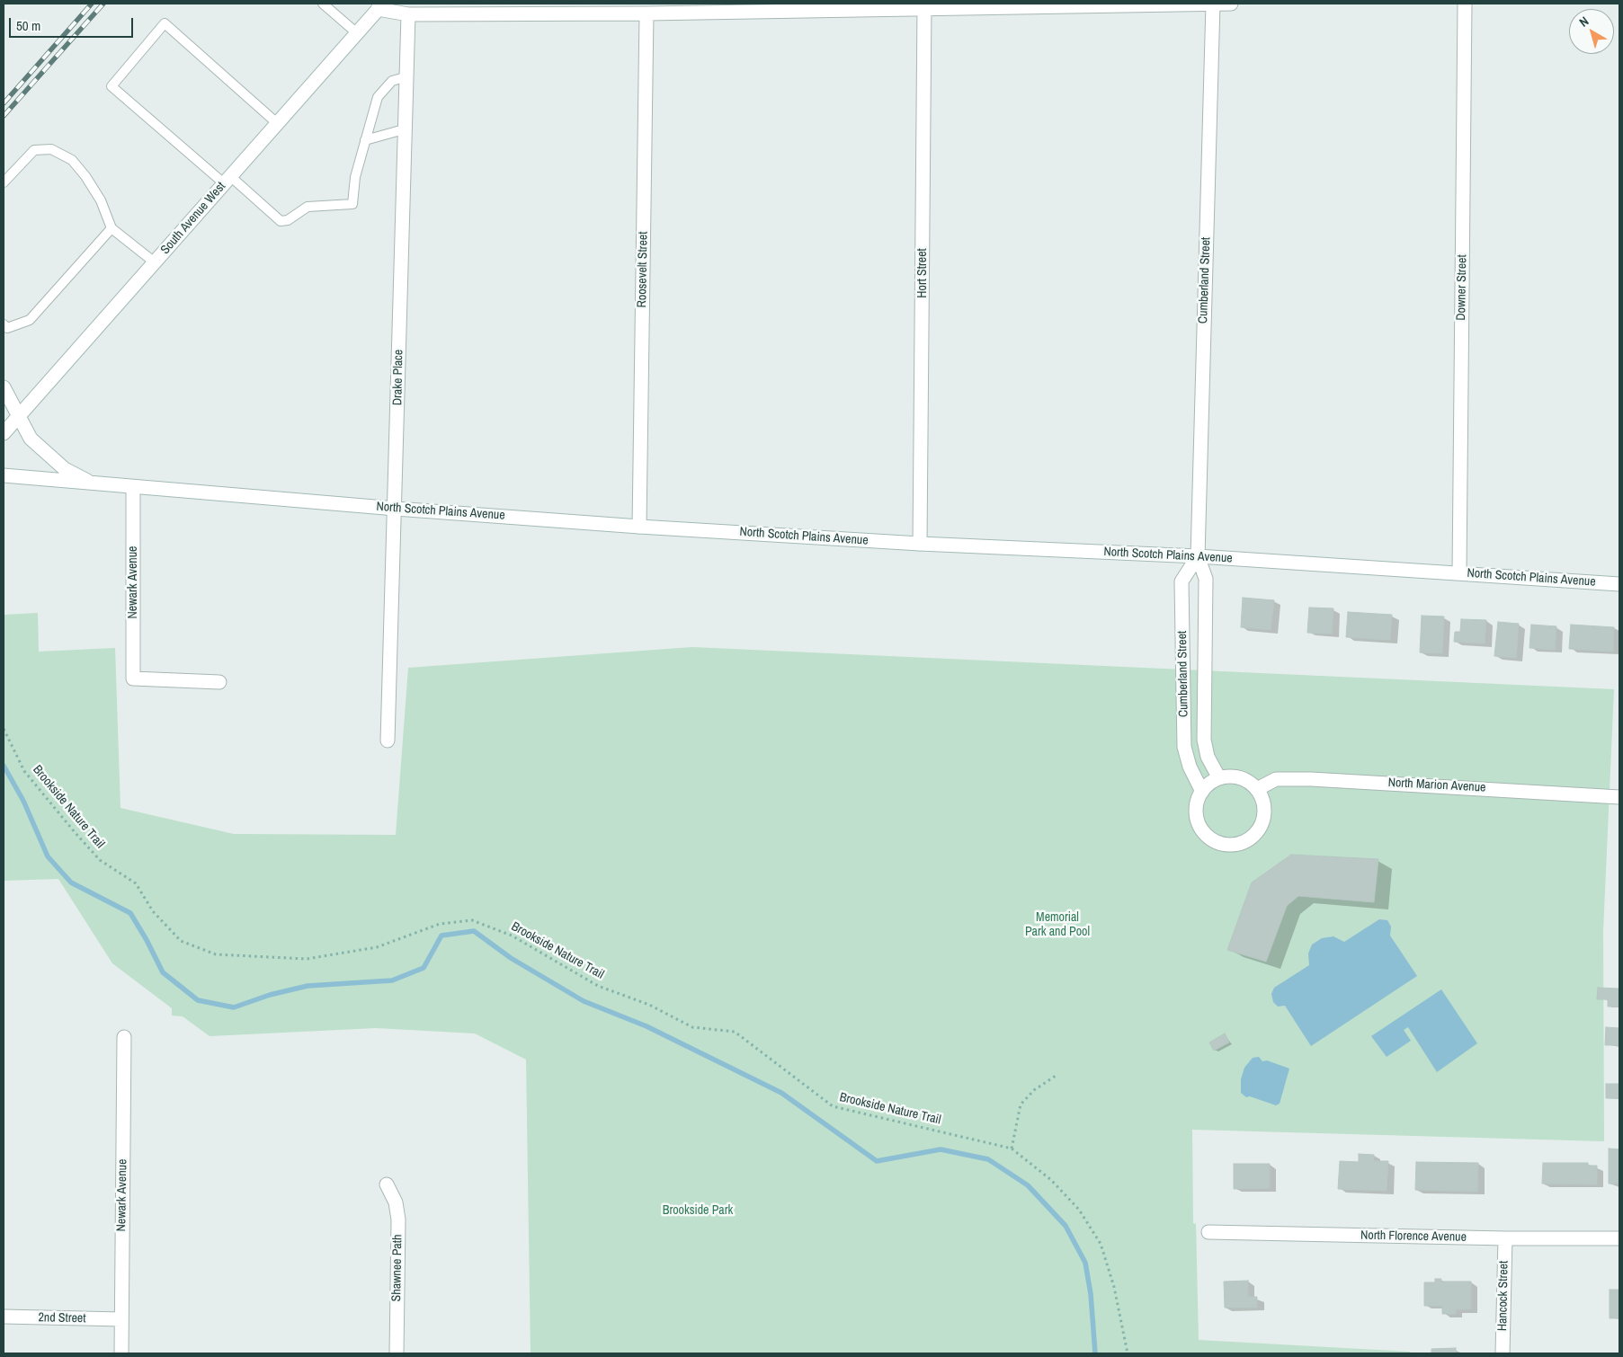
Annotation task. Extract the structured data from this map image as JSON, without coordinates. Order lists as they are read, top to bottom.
{
  "streets": {
    "street": [
      "South Avenue West",
      "Roosevelt Street",
      "Hort Street",
      "Cumberland Street",
      "Downer Street",
      "Drake Place",
      "North Scotch Plains Avenue",
      "Newark Avenue",
      "North Marion Avenue",
      "North Florence Avenue",
      "Shawnee Path",
      "Hancock Street",
      "2nd Street"
    ],
    "path": ["Brookside Nature Trail"]
  },
  "crossings": [
    ["South Avenue West", "North Scotch Plains Avenue"],
    ["Roosevelt Street", "North Scotch Plains Avenue"],
    ["Hort Street", "North Scotch Plains Avenue"],
    ["Cumberland Street", "North Scotch Plains Avenue"],
    ["Cumberland Street", "North Marion Avenue"],
    ["Downer Street", "North Scotch Plains Avenue"],
    ["Drake Place", "North Scotch Plains Avenue"],
    ["North Scotch Plains Avenue", "Newark Avenue"],
    ["Newark Avenue", "2nd Street"],
    ["North Florence Avenue", "Hancock Street"]
  ],
  "parks": ["Memorial Park and Pool", "Brookside Park"],
  "scale_bar": "50 m",
  "north": "top left"
}
